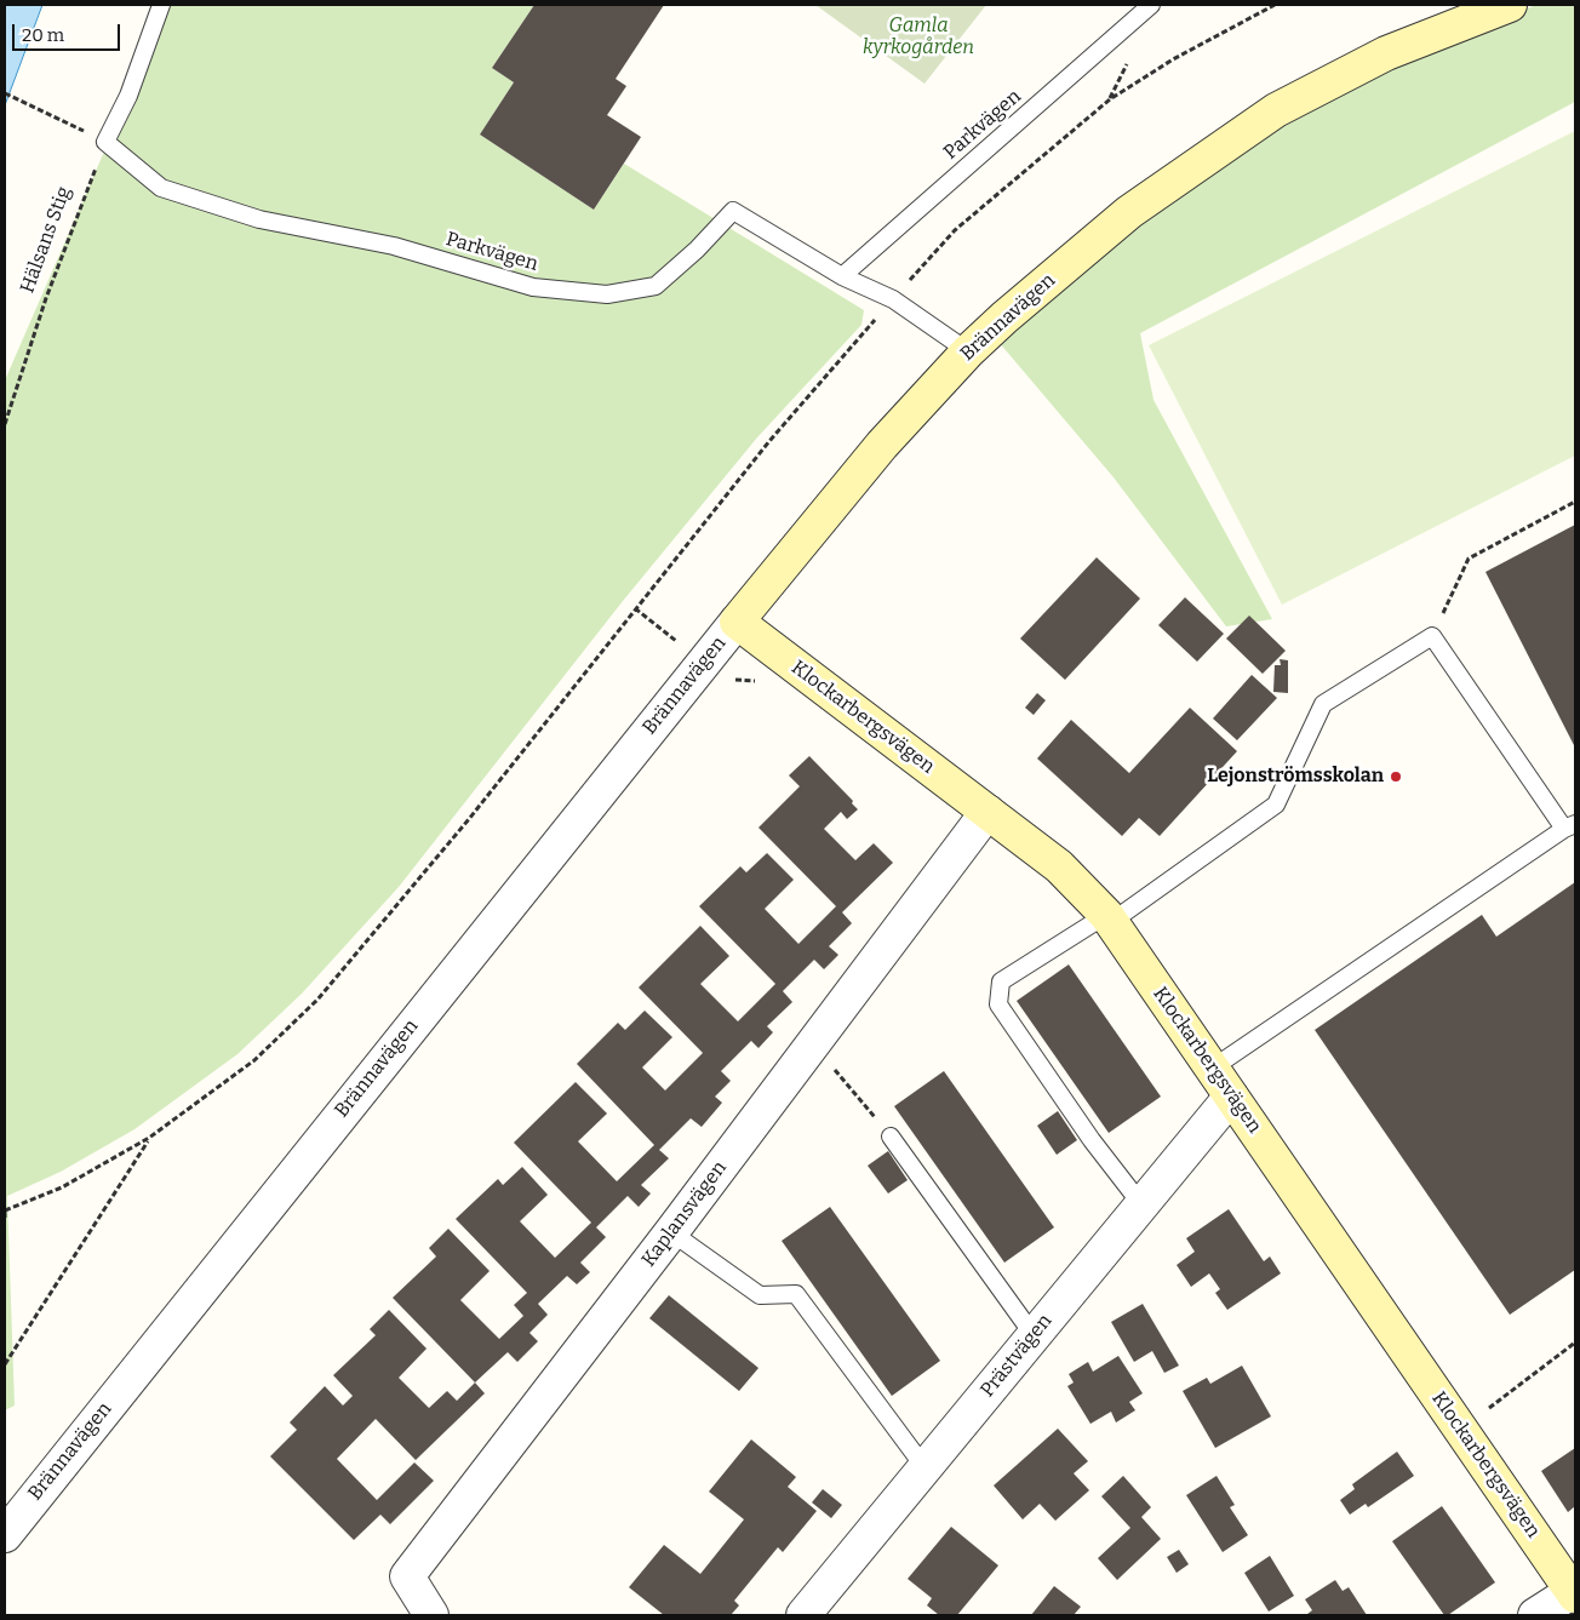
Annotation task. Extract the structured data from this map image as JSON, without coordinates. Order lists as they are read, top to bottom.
{
  "streets": {
    "street": [
      "Brännavägen",
      "Klockarbergsvägen",
      "Kaplansvägen",
      "Prästvägen"
    ],
    "lane": ["Parkvägen"],
    "path": ["Hälsans Stig"]
  },
  "crossings": [
    ["Parkvägen", "Hälsans Stig"],
    ["Parkvägen", "Brännavägen"],
    ["Brännavägen", "Klockarbergsvägen"],
    ["Klockarbergsvägen", "Kaplansvägen"],
    ["Klockarbergsvägen", "Prästvägen"]
  ],
  "parks": ["Gamla kyrkogården"],
  "places": ["Lejonströmsskolan"],
  "scale_bar": "20 m"
}
